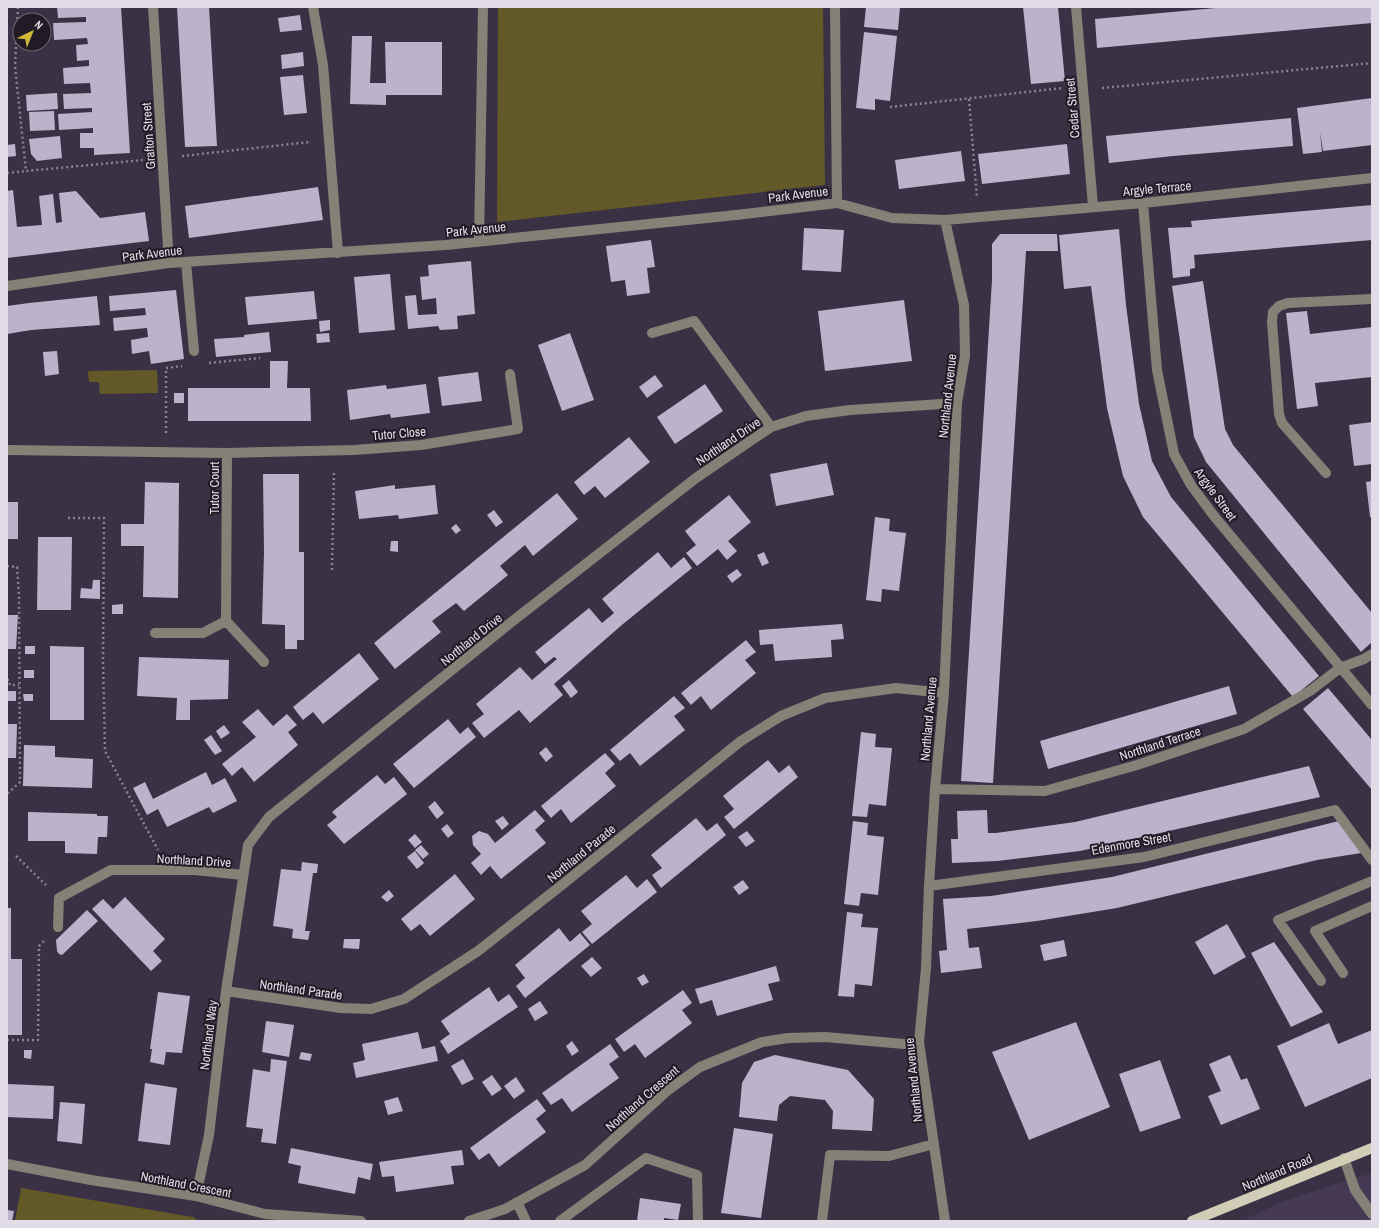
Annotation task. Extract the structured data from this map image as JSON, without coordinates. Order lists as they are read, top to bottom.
{
  "streets": {
    "main road": ["Northland Road"],
    "street": [
      "Cedar Street",
      "Grafton Street",
      "Argyle Terrace",
      "Park Avenue",
      "Northland Avenue",
      "Tutor Close",
      "Northland Drive",
      "Tutor Court",
      "Argyle Street",
      "Northland Terrace",
      "Edenmore Street",
      "Northland Parade",
      "Northland Way",
      "Northland Crescent"
    ]
  },
  "crossings": [
    ["Cedar Street", "Argyle Terrace"],
    ["Grafton Street", "Park Avenue"],
    ["Argyle Terrace", "Park Avenue"],
    ["Argyle Terrace", "Northland Avenue"],
    ["Argyle Terrace", "Argyle Street"],
    ["Park Avenue", "Northland Avenue"],
    ["Northland Avenue", "Northland Drive"],
    ["Northland Avenue", "Northland Terrace"],
    ["Northland Avenue", "Edenmore Street"],
    ["Northland Avenue", "Northland Parade"],
    ["Northland Avenue", "Northland Crescent"],
    ["Tutor Close", "Tutor Court"],
    ["Northland Drive", "Northland Way"],
    ["Argyle Street", "Northland Terrace"],
    ["Northland Parade", "Northland Way"],
    ["Northland Way", "Northland Crescent"]
  ],
  "north": "top right"
}
